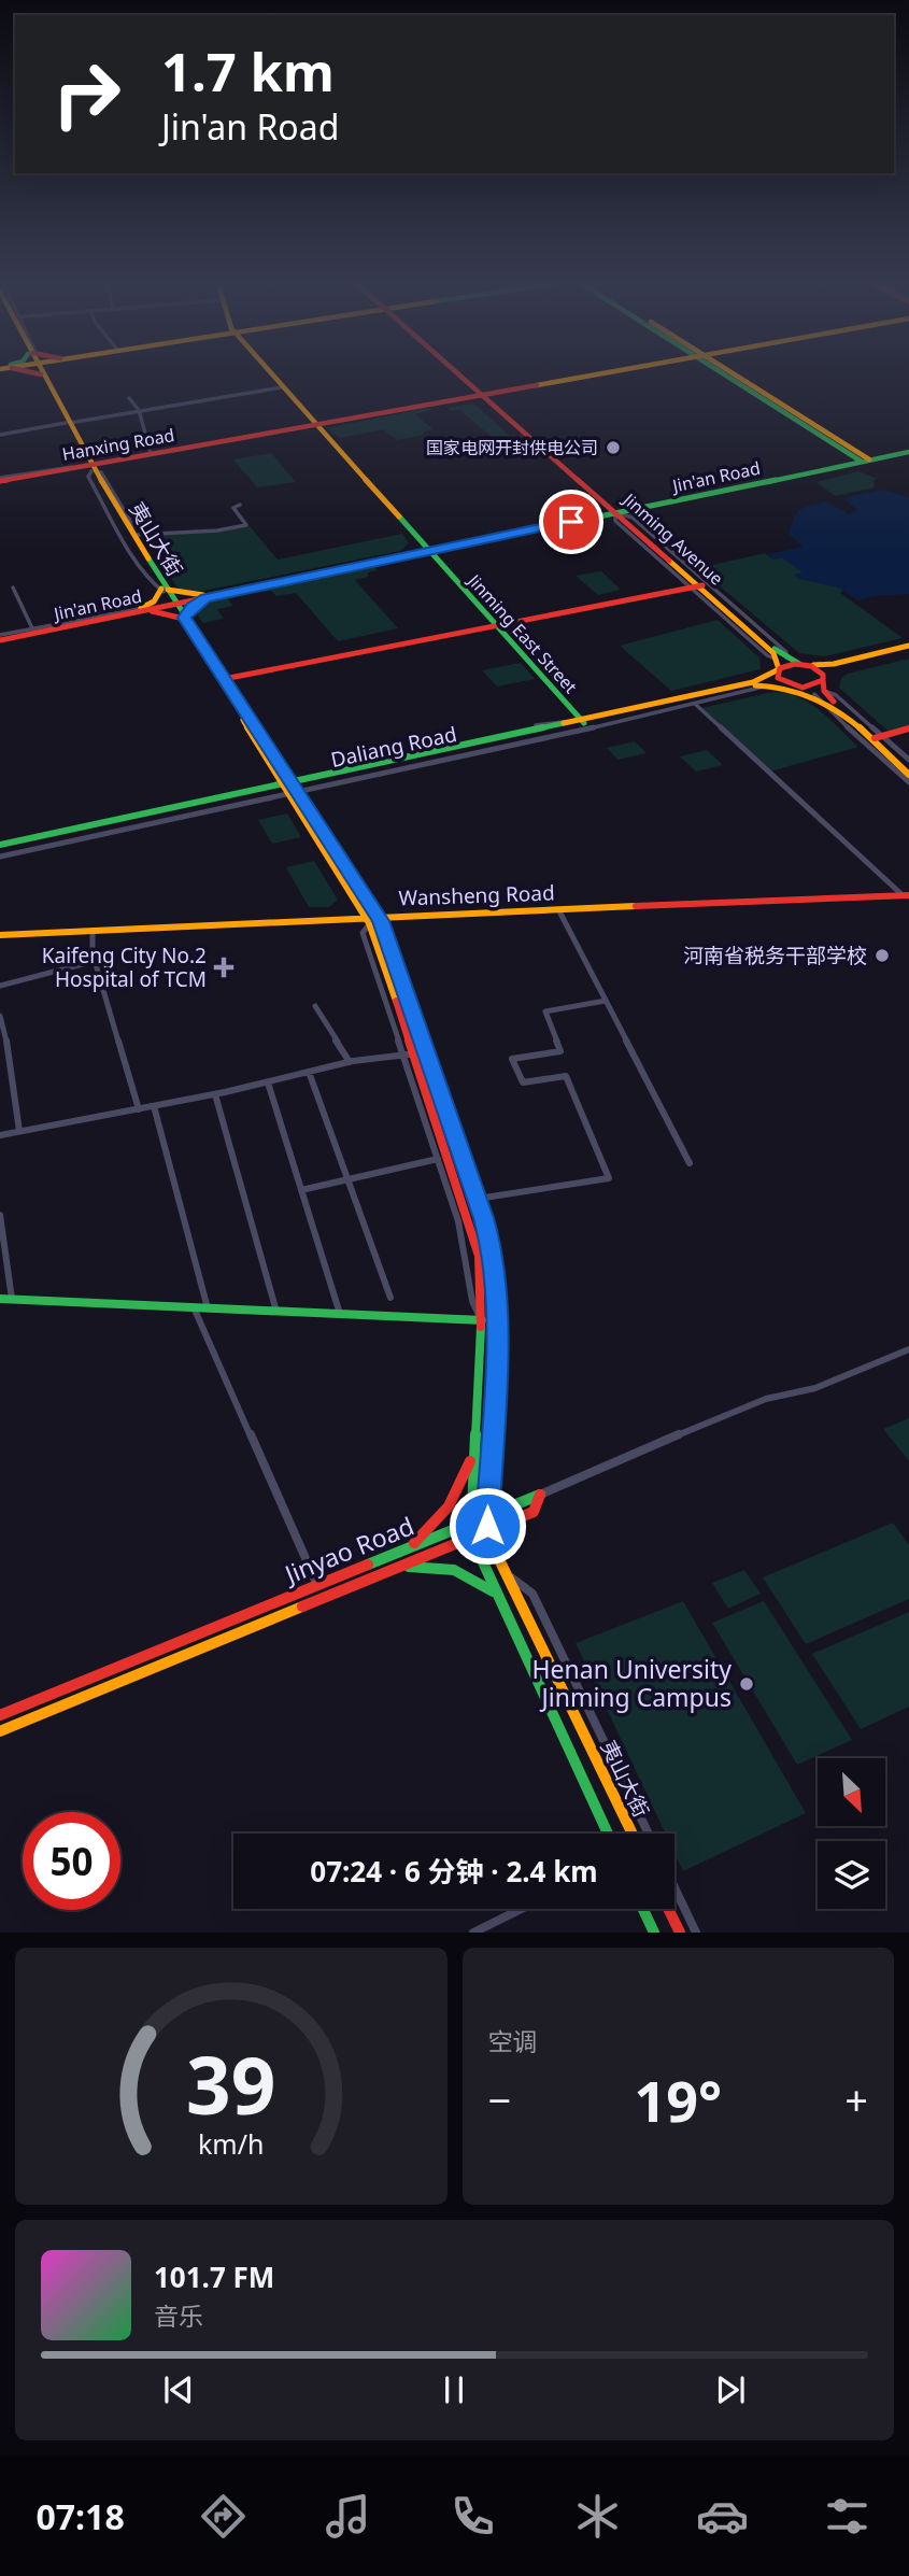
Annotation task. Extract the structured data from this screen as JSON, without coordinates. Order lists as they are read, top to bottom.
{
  "streets": {
    "main road": [
      "Hanxing Road",
      "Jin'an Road",
      "夷山大街",
      "Jinming Avenue",
      "Jinming East Street",
      "Daliang Road",
      "Wansheng Road",
      "Jinyao Road"
    ]
  },
  "crossings": [
    ["Hanxing Road", "夷山大街"],
    ["Hanxing Road", "Jinming Avenue"],
    ["Hanxing Road", "Jinming East Street"],
    ["Jin'an Road", "夷山大街"],
    ["Jin'an Road", "Jinming Avenue"],
    ["Jin'an Road", "Jinming East Street"],
    ["夷山大街", "Daliang Road"],
    ["夷山大街", "Wansheng Road"],
    ["夷山大街", "Jinyao Road"],
    ["Jinming Avenue", "Daliang Road"],
    ["Jinming East Street", "Daliang Road"]
  ],
  "places": {
    "other": ["国家电网开封供电公司", "河南省税务干部学校", "Henan University Jinming Campus"],
    "health": ["Kaifeng City No.2 Hospital of TCM"]
  },
  "north": "bottom right",
  "page": {
    "turn": ["1.7 km", "Jin'an Road"],
    "limit": "50",
    "trip": "07:24 · 6 分钟 · 2.4 km",
    "tile": "空调",
    "heat": ["−", "19°", "+"],
    "song": ["101.7 FM", "音乐"],
    "tabs": "07:18",
    "gauge": ["39", "km/h"]
  }
}
